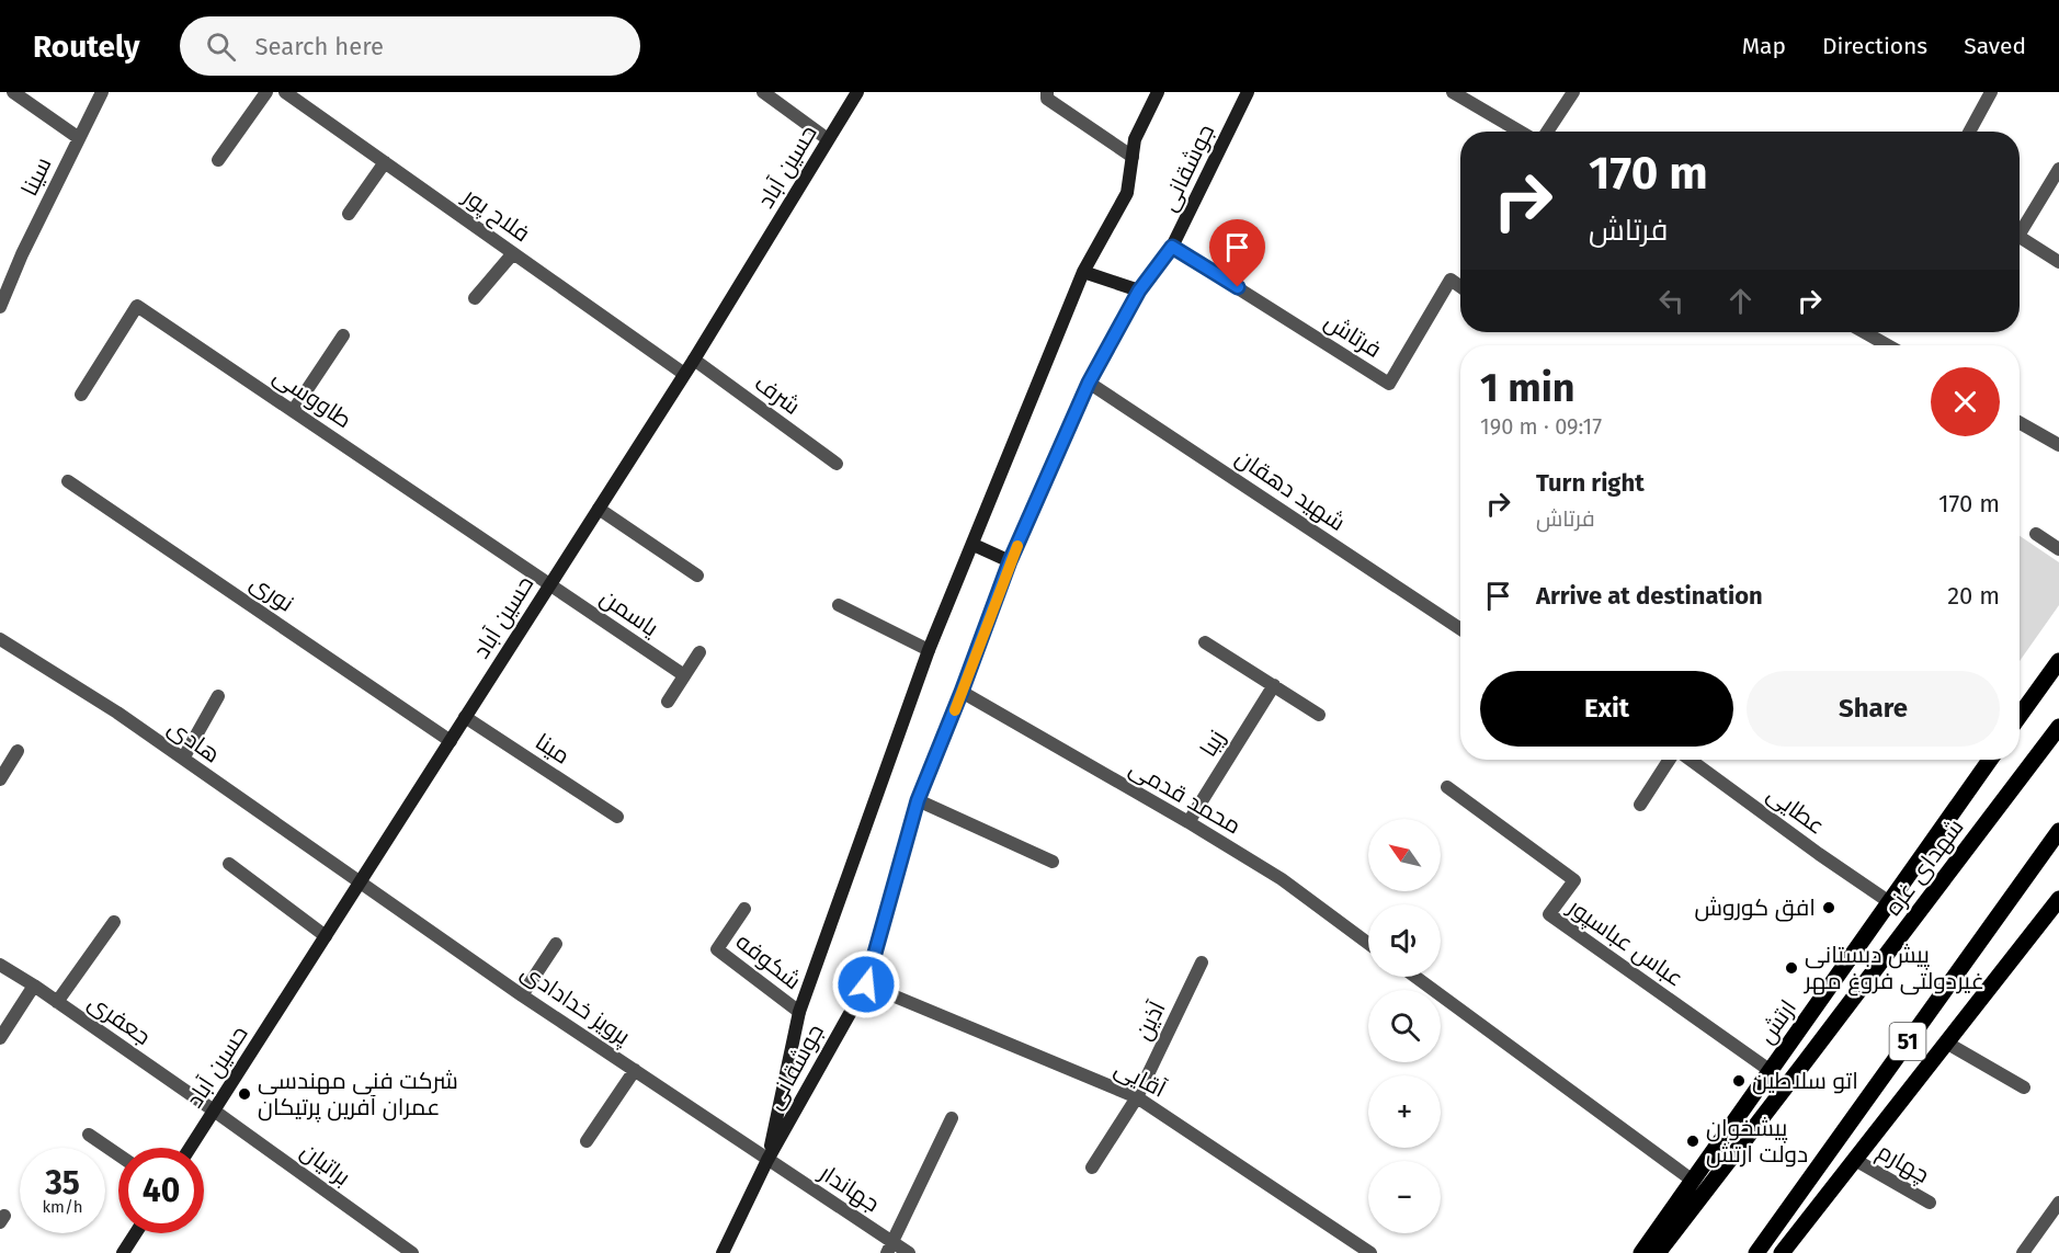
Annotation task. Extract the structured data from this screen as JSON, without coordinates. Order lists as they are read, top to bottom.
{
  "streets": {
    "main road": ["شهدای غزه", "ارتش", "51"],
    "street": [
      "حسین آباد",
      "جوشقانی",
      "سینا",
      "فلاح پور",
      "فرتاش",
      "شرف",
      "طاووسی",
      "شهید دهقان",
      "نوری",
      "یاسمن",
      "هادی",
      "زیبا",
      "مینا",
      "محمد قدمی",
      "عطایی",
      "عباس عباسپور",
      "شکوفه",
      "پرویز خدادادی",
      "جعفری",
      "آذین",
      "آقایی",
      "چهارم",
      "براتیان",
      "جهاندار"
    ]
  },
  "crossings": [
    ["حسین آباد", "فلاح پور"],
    ["حسین آباد", "شرف"],
    ["حسین آباد", "طاووسی"],
    ["حسین آباد", "نوری"],
    ["حسین آباد", "یاسمن"],
    ["حسین آباد", "هادی"],
    ["حسین آباد", "مینا"],
    ["حسین آباد", "پرویز خدادادی"],
    ["حسین آباد", "جعفری"],
    ["حسین آباد", "براتیان"],
    ["جوشقانی", "فرتاش"],
    ["جوشقانی", "شهید دهقان"],
    ["جوشقانی", "محمد قدمی"],
    ["جوشقانی", "شکوفه"],
    ["جوشقانی", "پرویز خدادادی"],
    ["جوشقانی", "آقایی"],
    ["جوشقانی", "جهاندار"],
    ["طاووسی", "یاسمن"],
    ["هادی", "پرویز خدادادی"],
    ["زیبا", "محمد قدمی"],
    ["عطایی", "ارتش"],
    ["عباس عباسپور", "ارتش"],
    ["پرویز خدادادی", "جهاندار"],
    ["جعفری", "براتیان"],
    ["آذین", "آقایی"]
  ],
  "places": [
    "افق کوروش",
    "پیش دبستانی غیردولتی فروغ مهر",
    "اتو سلاطین",
    "شرکت فنی مهندسی عمران آفرین پرتیکان",
    "پیشخوان دولت ارتش"
  ],
  "north": "top left",
  "page": {
    "header": "Routely",
    "search": "Search here",
    "nav": ["Map", "Directions", "Saved"],
    "turn": ["170 m", "فرتاش"],
    "heading": ["1 min", "190 m · 09:17"],
    "list": [
      {
        "name": "Turn right",
        "note": "فرتاش",
        "value": "170 m"
      },
      {
        "name": "Arrive at destination",
        "value": "20 m"
      }
    ],
    "buttons": ["Exit", "Share"],
    "map_buttons": ["+", "−"],
    "speed": "35 km/h",
    "limit": "40"
  }
}
